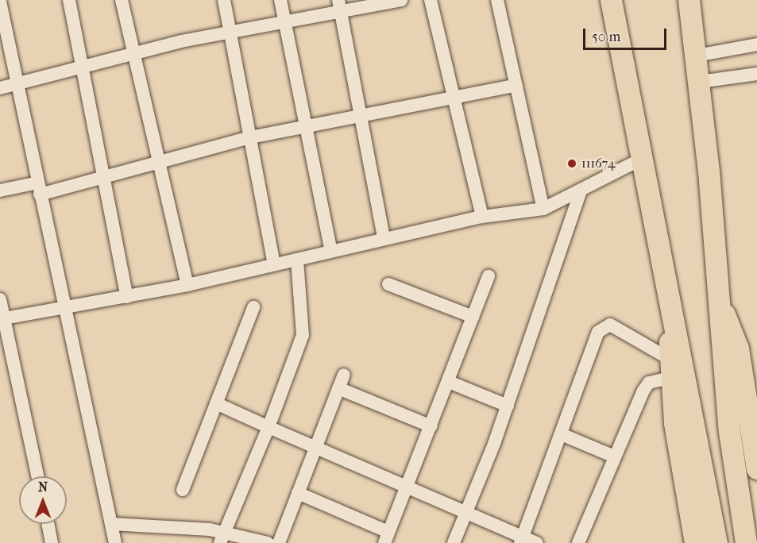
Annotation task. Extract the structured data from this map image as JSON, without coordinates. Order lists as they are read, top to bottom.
{
  "places": ["111674"],
  "scale_bar": "50 m",
  "north": "top"
}
